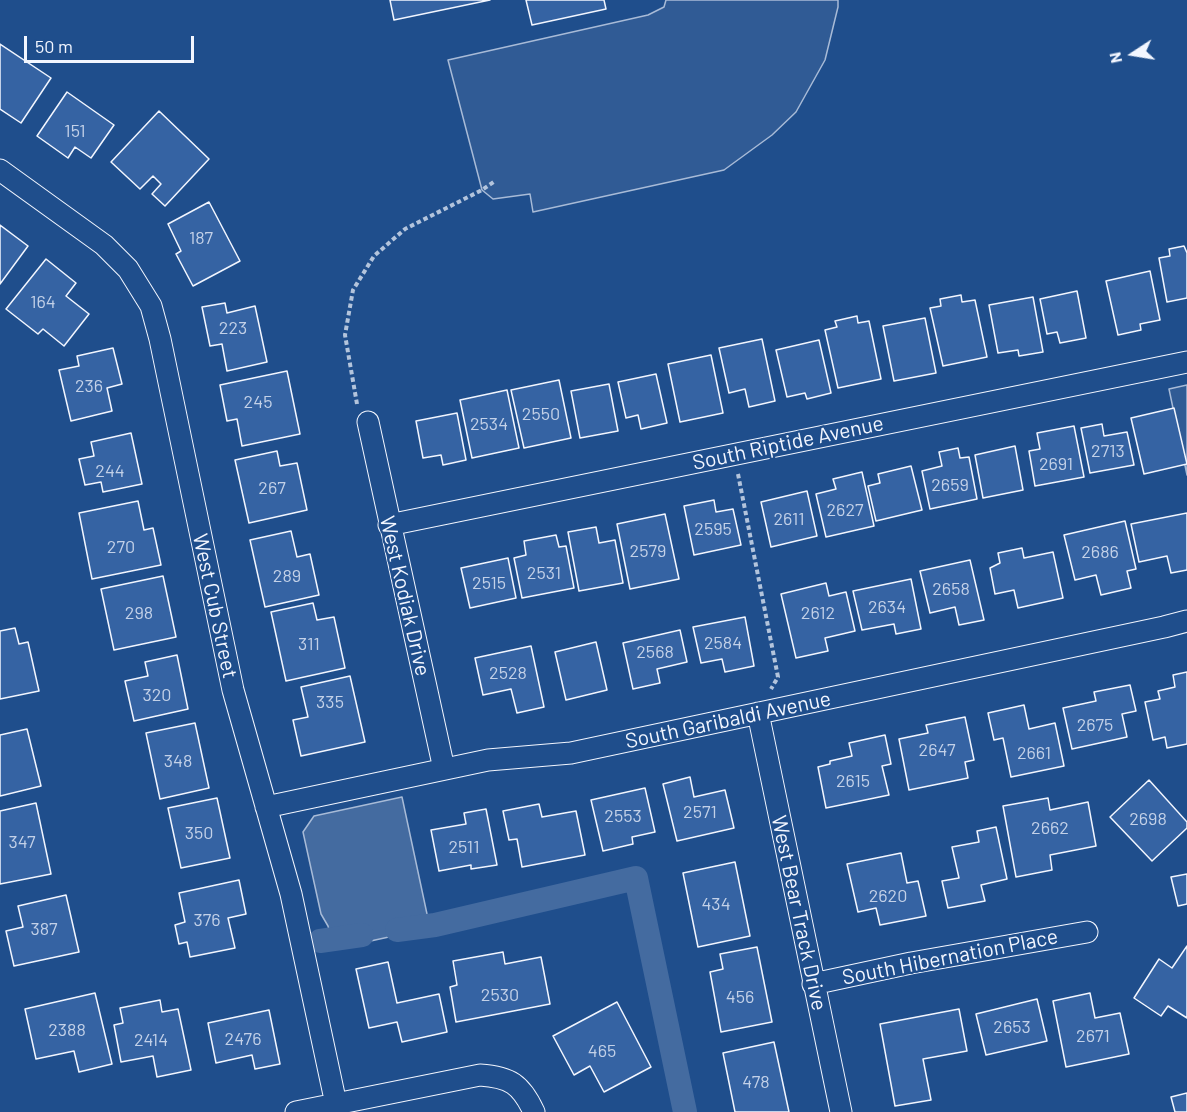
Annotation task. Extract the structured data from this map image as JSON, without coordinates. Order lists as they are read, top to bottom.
{
  "streets": {
    "street": [
      "South Riptide Avenue",
      "West Kodiak Drive",
      "West Cub Street",
      "South Garibaldi Avenue",
      "West Bear Track Drive",
      "South Hibernation Place"
    ]
  },
  "crossings": [
    ["South Riptide Avenue", "West Kodiak Drive"],
    ["West Kodiak Drive", "South Garibaldi Avenue"],
    ["West Cub Street", "South Garibaldi Avenue"],
    ["South Garibaldi Avenue", "West Bear Track Drive"],
    ["West Bear Track Drive", "South Hibernation Place"]
  ],
  "house_numbers": [
    "151",
    "187",
    "164",
    "223",
    "236",
    "245",
    "2550",
    "2534",
    "2713",
    "2691",
    "244",
    "2659",
    "267",
    "2627",
    "2611",
    "2595",
    "270",
    "2579",
    "2686",
    "2531",
    "289",
    "2515",
    "2658",
    "2634",
    "298",
    "2612",
    "2584",
    "311",
    "2568",
    "2528",
    "320",
    "335",
    "2675",
    "2647",
    "2661",
    "348",
    "2615",
    "2571",
    "2553",
    "2698",
    "2662",
    "350",
    "347",
    "2511",
    "2620",
    "434",
    "376",
    "387",
    "2530",
    "456",
    "2653",
    "2388",
    "2671",
    "2476",
    "2414",
    "465",
    "478"
  ],
  "scale_bar": "50 m",
  "north": "left"
}
